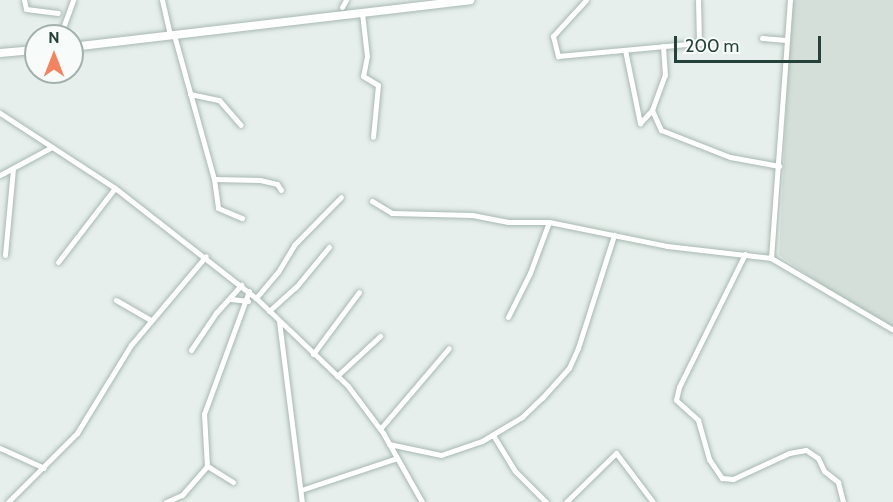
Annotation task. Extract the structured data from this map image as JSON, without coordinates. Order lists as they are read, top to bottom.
{
  "scale_bar": "200 m",
  "north": "top"
}
